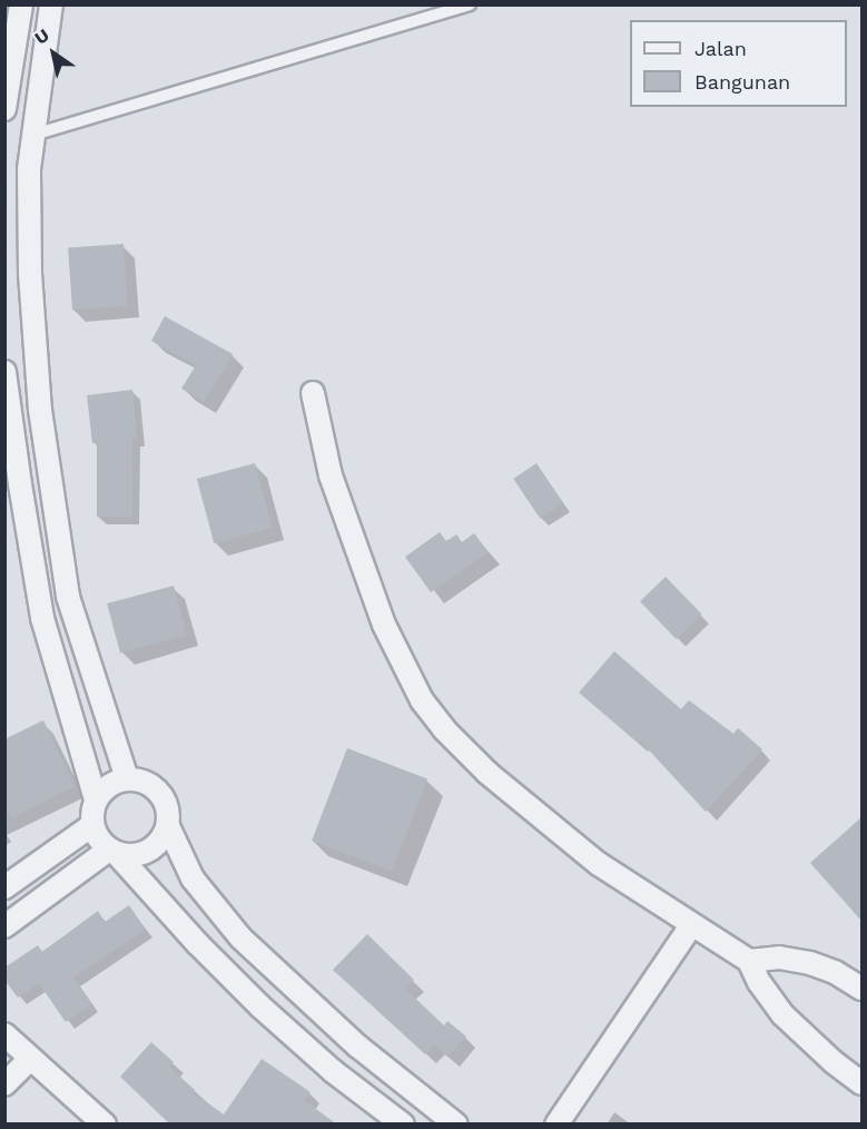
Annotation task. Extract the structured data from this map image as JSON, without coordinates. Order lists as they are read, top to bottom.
{
  "legend": ["Jalan", "Bangunan"],
  "north": "top left"
}
